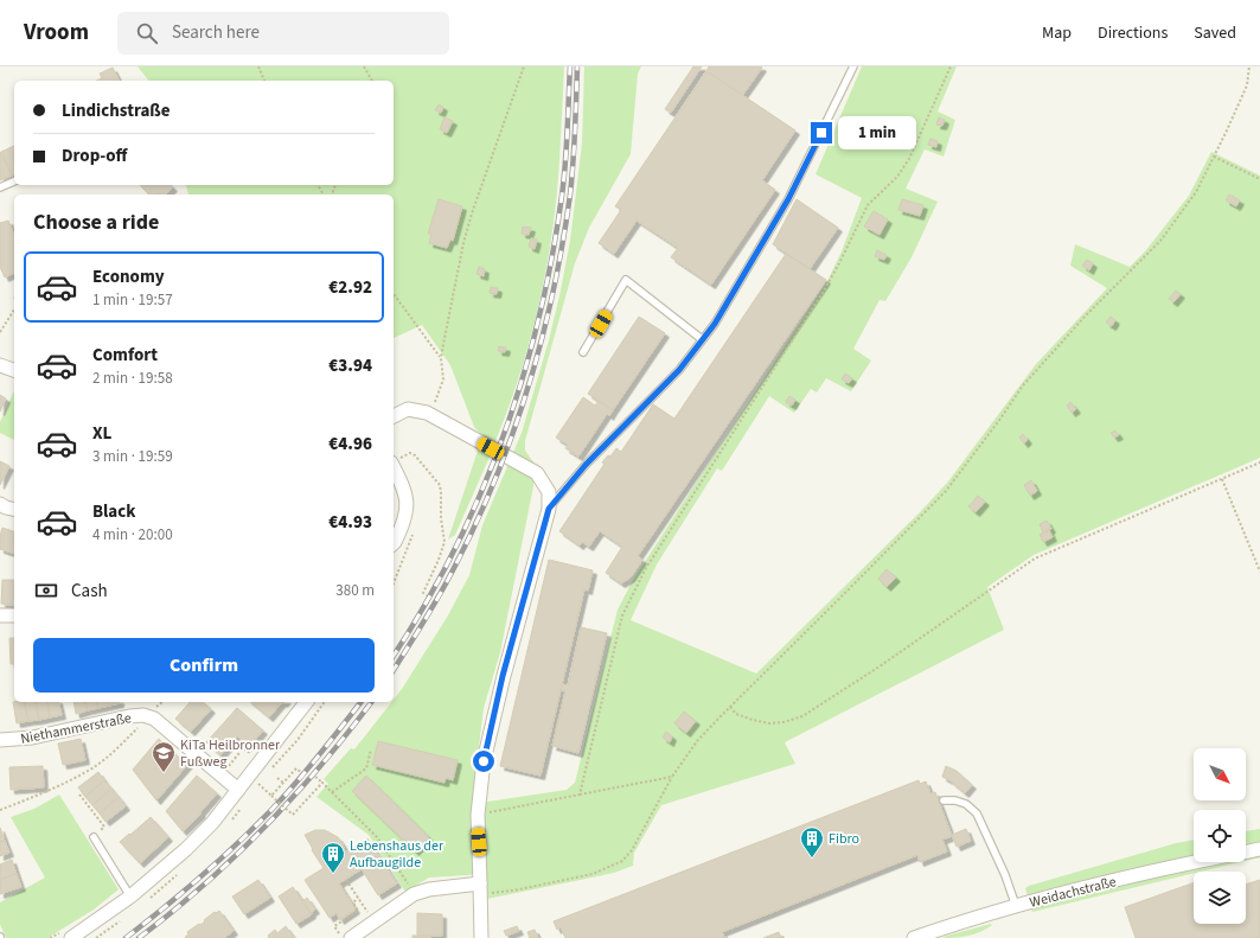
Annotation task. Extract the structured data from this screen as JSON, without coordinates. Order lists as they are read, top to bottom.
{
  "streets": {
    "street": ["Niethammerstraße", "Weidachstraße"]
  },
  "places": {
    "school or university": ["KiTa Heilbronner Fußweg"],
    "building": ["Fibro", "Lebenshaus der Aufbaugilde"]
  },
  "north": "bottom right",
  "page": {
    "header": "Vroom",
    "search": "Search here",
    "nav": ["Map", "Directions", "Saved"],
    "banner": ["Lindichstraße", "Drop-off"],
    "bubble": "1 min",
    "heading": "Choose a ride",
    "list": [
      {
        "name": "Economy",
        "note": "1 min · 19:57",
        "value": "€2.92"
      },
      {
        "name": "Comfort",
        "note": "2 min · 19:58",
        "value": "€3.94"
      },
      {
        "name": "XL",
        "note": "3 min · 19:59",
        "value": "€4.96"
      },
      {
        "name": "Black",
        "note": "4 min · 20:00",
        "value": "€4.93"
      }
    ],
    "pay": ["Cash", "380 m"],
    "buttons": "Confirm"
  }
}
